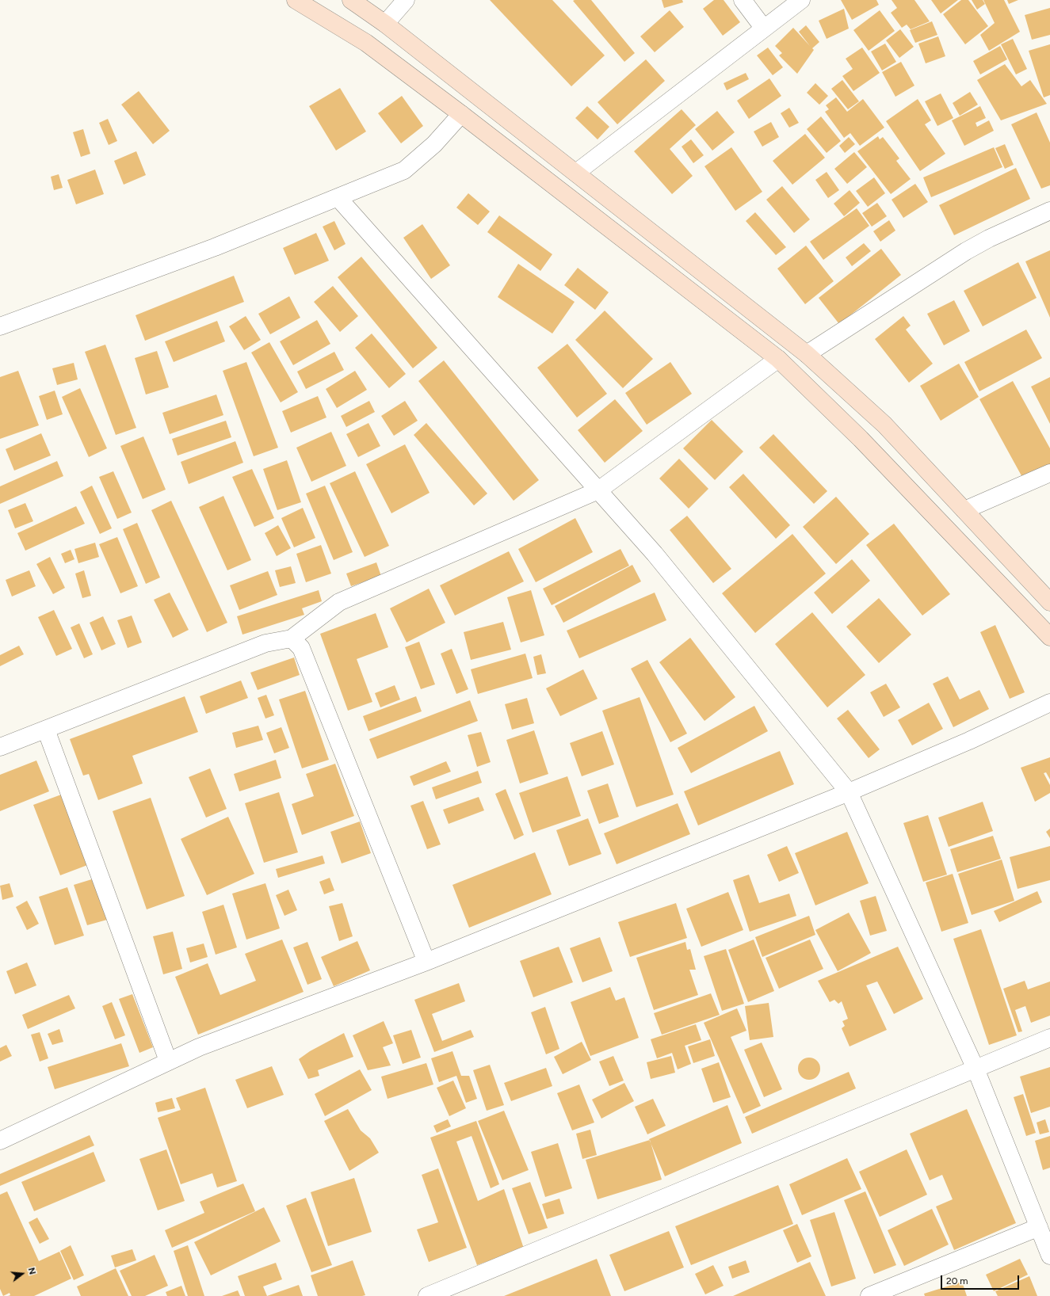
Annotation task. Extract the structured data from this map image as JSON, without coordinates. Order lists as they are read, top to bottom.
{
  "scale_bar": "20 m",
  "north": "right"
}
